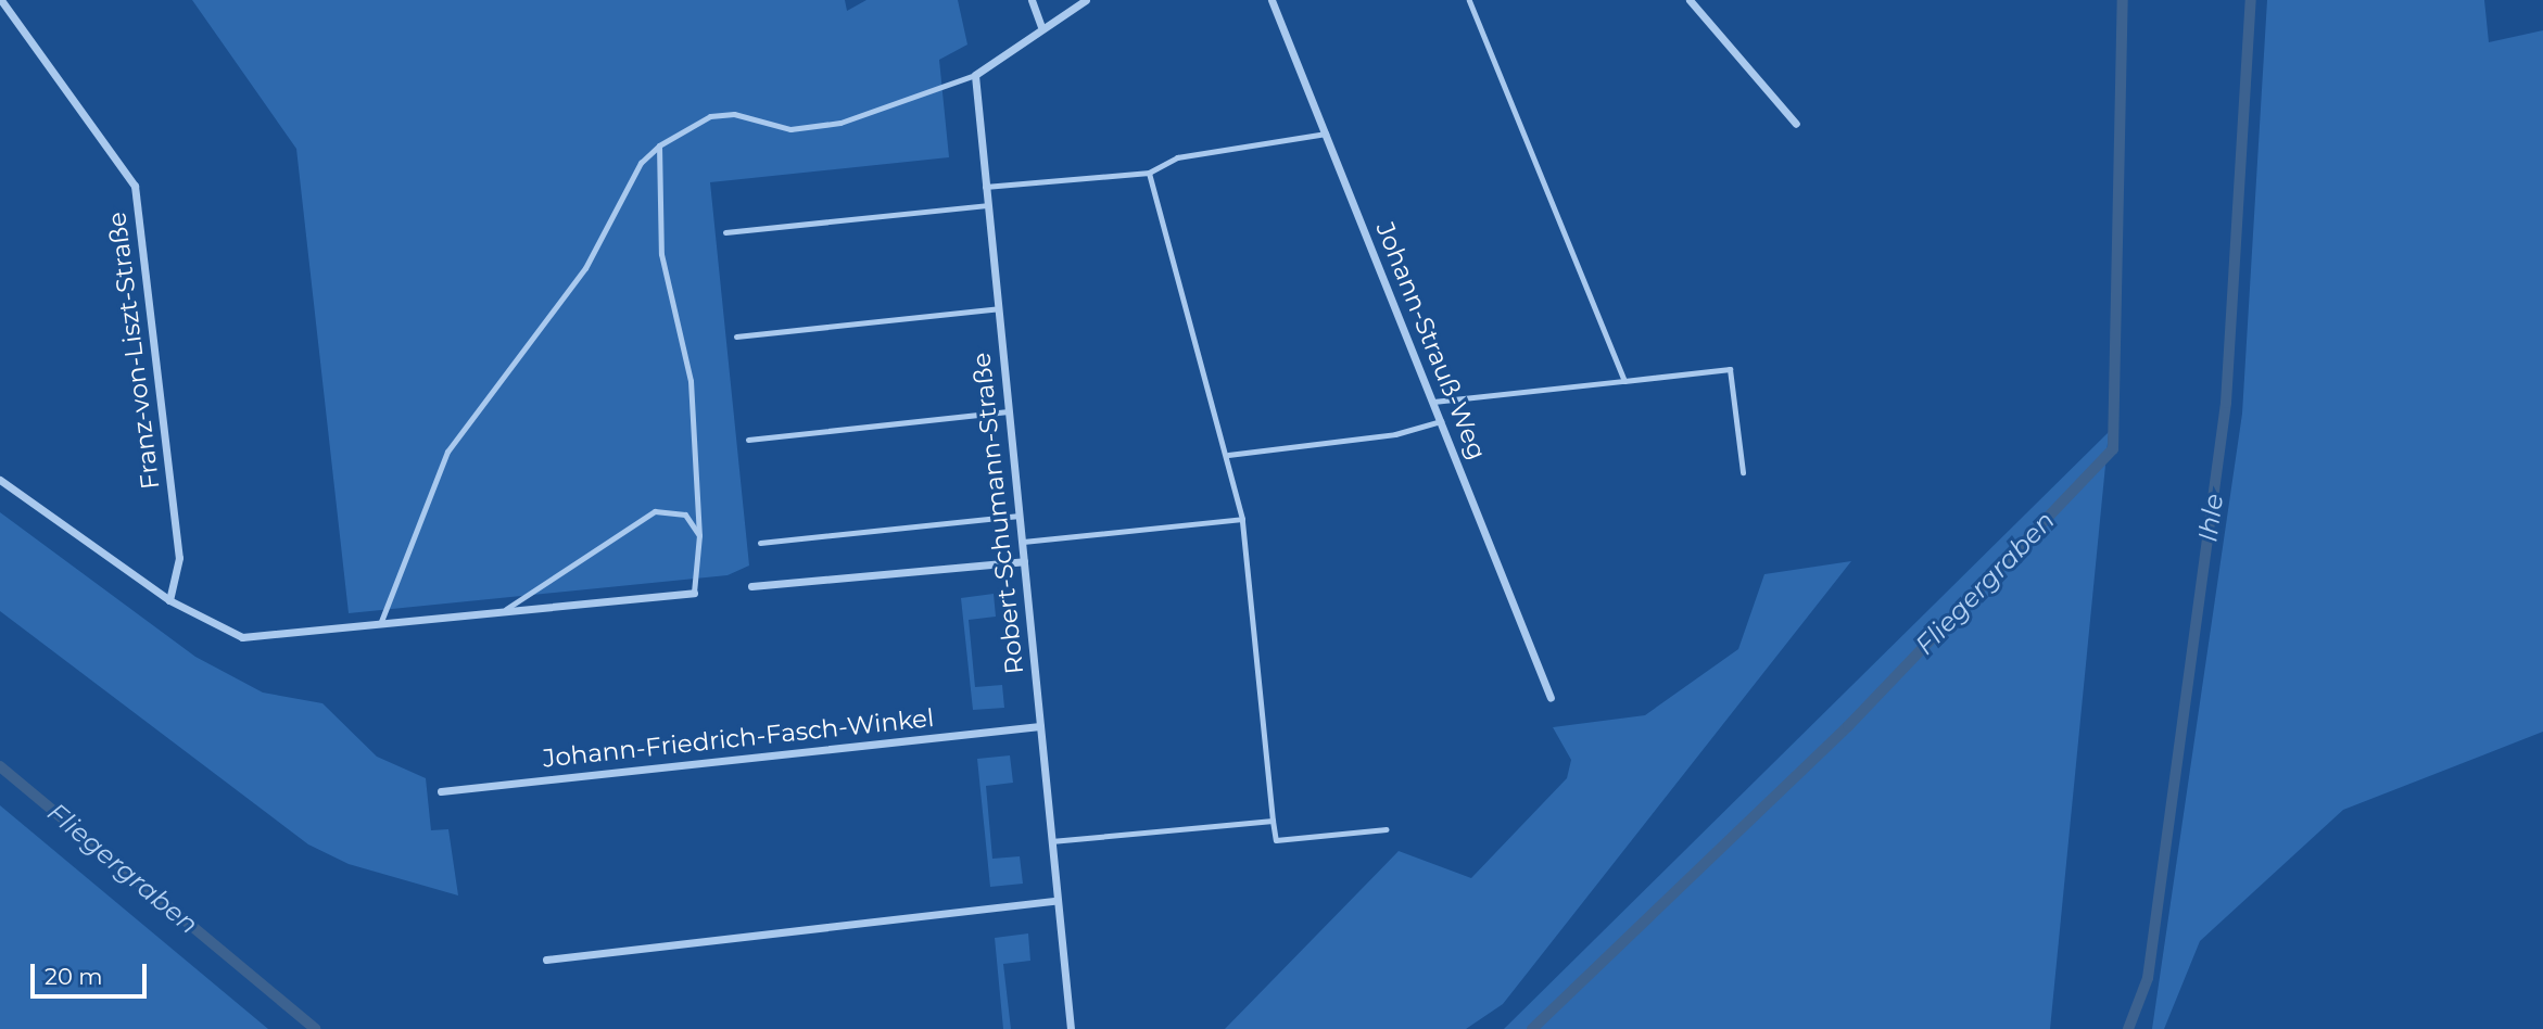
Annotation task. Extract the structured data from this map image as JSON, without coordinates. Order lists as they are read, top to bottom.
{
  "streets": {
    "street": [
      "Johann-Strauß-Weg",
      "Franz-von-Liszt-Straße",
      "Robert-Schumann-Straße",
      "Johann-Friedrich-Fasch-Winkel"
    ]
  },
  "crossings": [
    ["Robert-Schumann-Straße", "Johann-Friedrich-Fasch-Winkel"]
  ],
  "water": ["Ihle", "Fliegergraben"],
  "scale_bar": "20 m"
}
